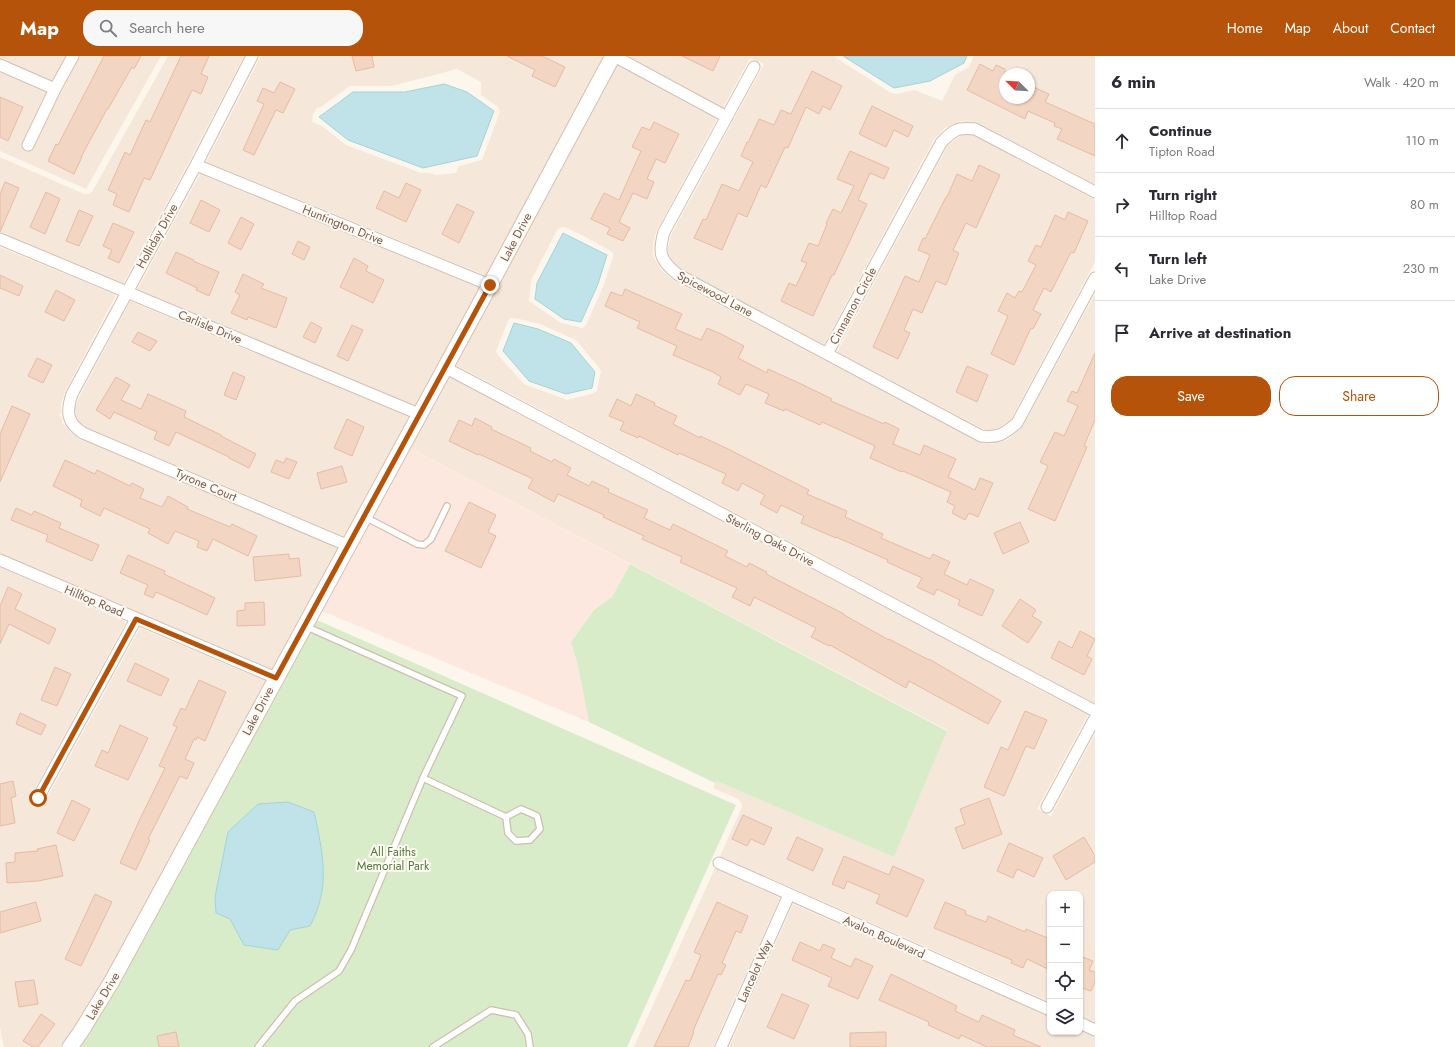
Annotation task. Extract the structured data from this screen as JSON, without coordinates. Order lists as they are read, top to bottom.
{
  "streets": {
    "street": [
      "Huntington Drive",
      "Holliday Drive",
      "Lake Drive",
      "Spicewood Lane",
      "Cinnamon Circle",
      "Carlisle Drive",
      "Tyrone Court",
      "Sterling Oaks Drive",
      "Hilltop Road",
      "Avalon Boulevard",
      "Lancelot Way"
    ]
  },
  "crossings": [
    ["Huntington Drive", "Holliday Drive"],
    ["Huntington Drive", "Lake Drive"],
    ["Holliday Drive", "Carlisle Drive"],
    ["Holliday Drive", "Tyrone Court"],
    ["Lake Drive", "Carlisle Drive"],
    ["Lake Drive", "Tyrone Court"],
    ["Lake Drive", "Sterling Oaks Drive"],
    ["Lake Drive", "Hilltop Road"],
    ["Spicewood Lane", "Cinnamon Circle"],
    ["Avalon Boulevard", "Lancelot Way"]
  ],
  "parks": ["All Faiths Memorial Park"],
  "north": "top left",
  "page": {
    "header": "Map",
    "search": "Search here",
    "nav": [
      "Home",
      "Map",
      "About",
      "Contact"
    ],
    "heading": ["6 min", "Walk · 420 m"],
    "list": [
      ["Continue", "Tipton Road", "110 m"],
      ["Turn right", "Hilltop Road", "80 m"],
      ["Turn left", "Lake Drive", "230 m"],
      "Arrive at destination"
    ],
    "buttons": ["Save", "Share"],
    "map_buttons": ["+", "−"]
  }
}
